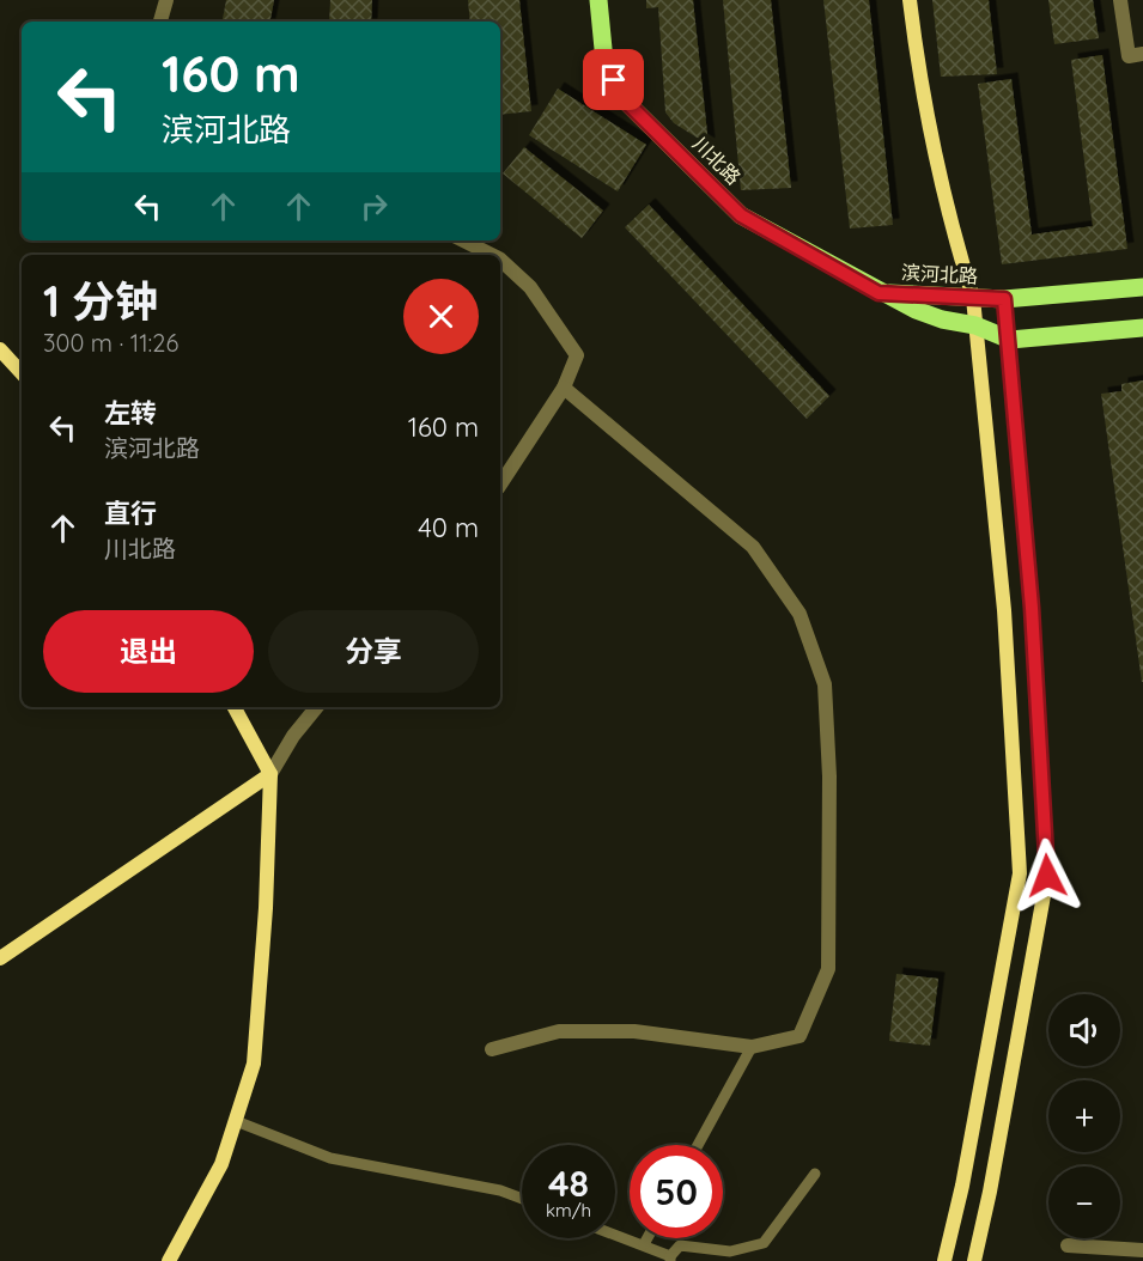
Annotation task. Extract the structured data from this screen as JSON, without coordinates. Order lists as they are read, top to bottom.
{
  "streets": {
    "main road": ["川北路", "滨河北路"]
  },
  "crossings": [
    ["川北路", "滨河北路"]
  ],
  "page": {
    "turn": ["160 m", "滨河北路"],
    "heading": ["1 分钟", "300 m · 11:26"],
    "list": [
      {
        "name": "左转",
        "note": "滨河北路",
        "value": "160 m"
      },
      {
        "name": "直行",
        "note": "川北路",
        "value": "40 m"
      }
    ],
    "buttons": ["退出", "分享"],
    "map_buttons": ["+", "−"],
    "speed": "48 km/h",
    "limit": "50"
  }
}
